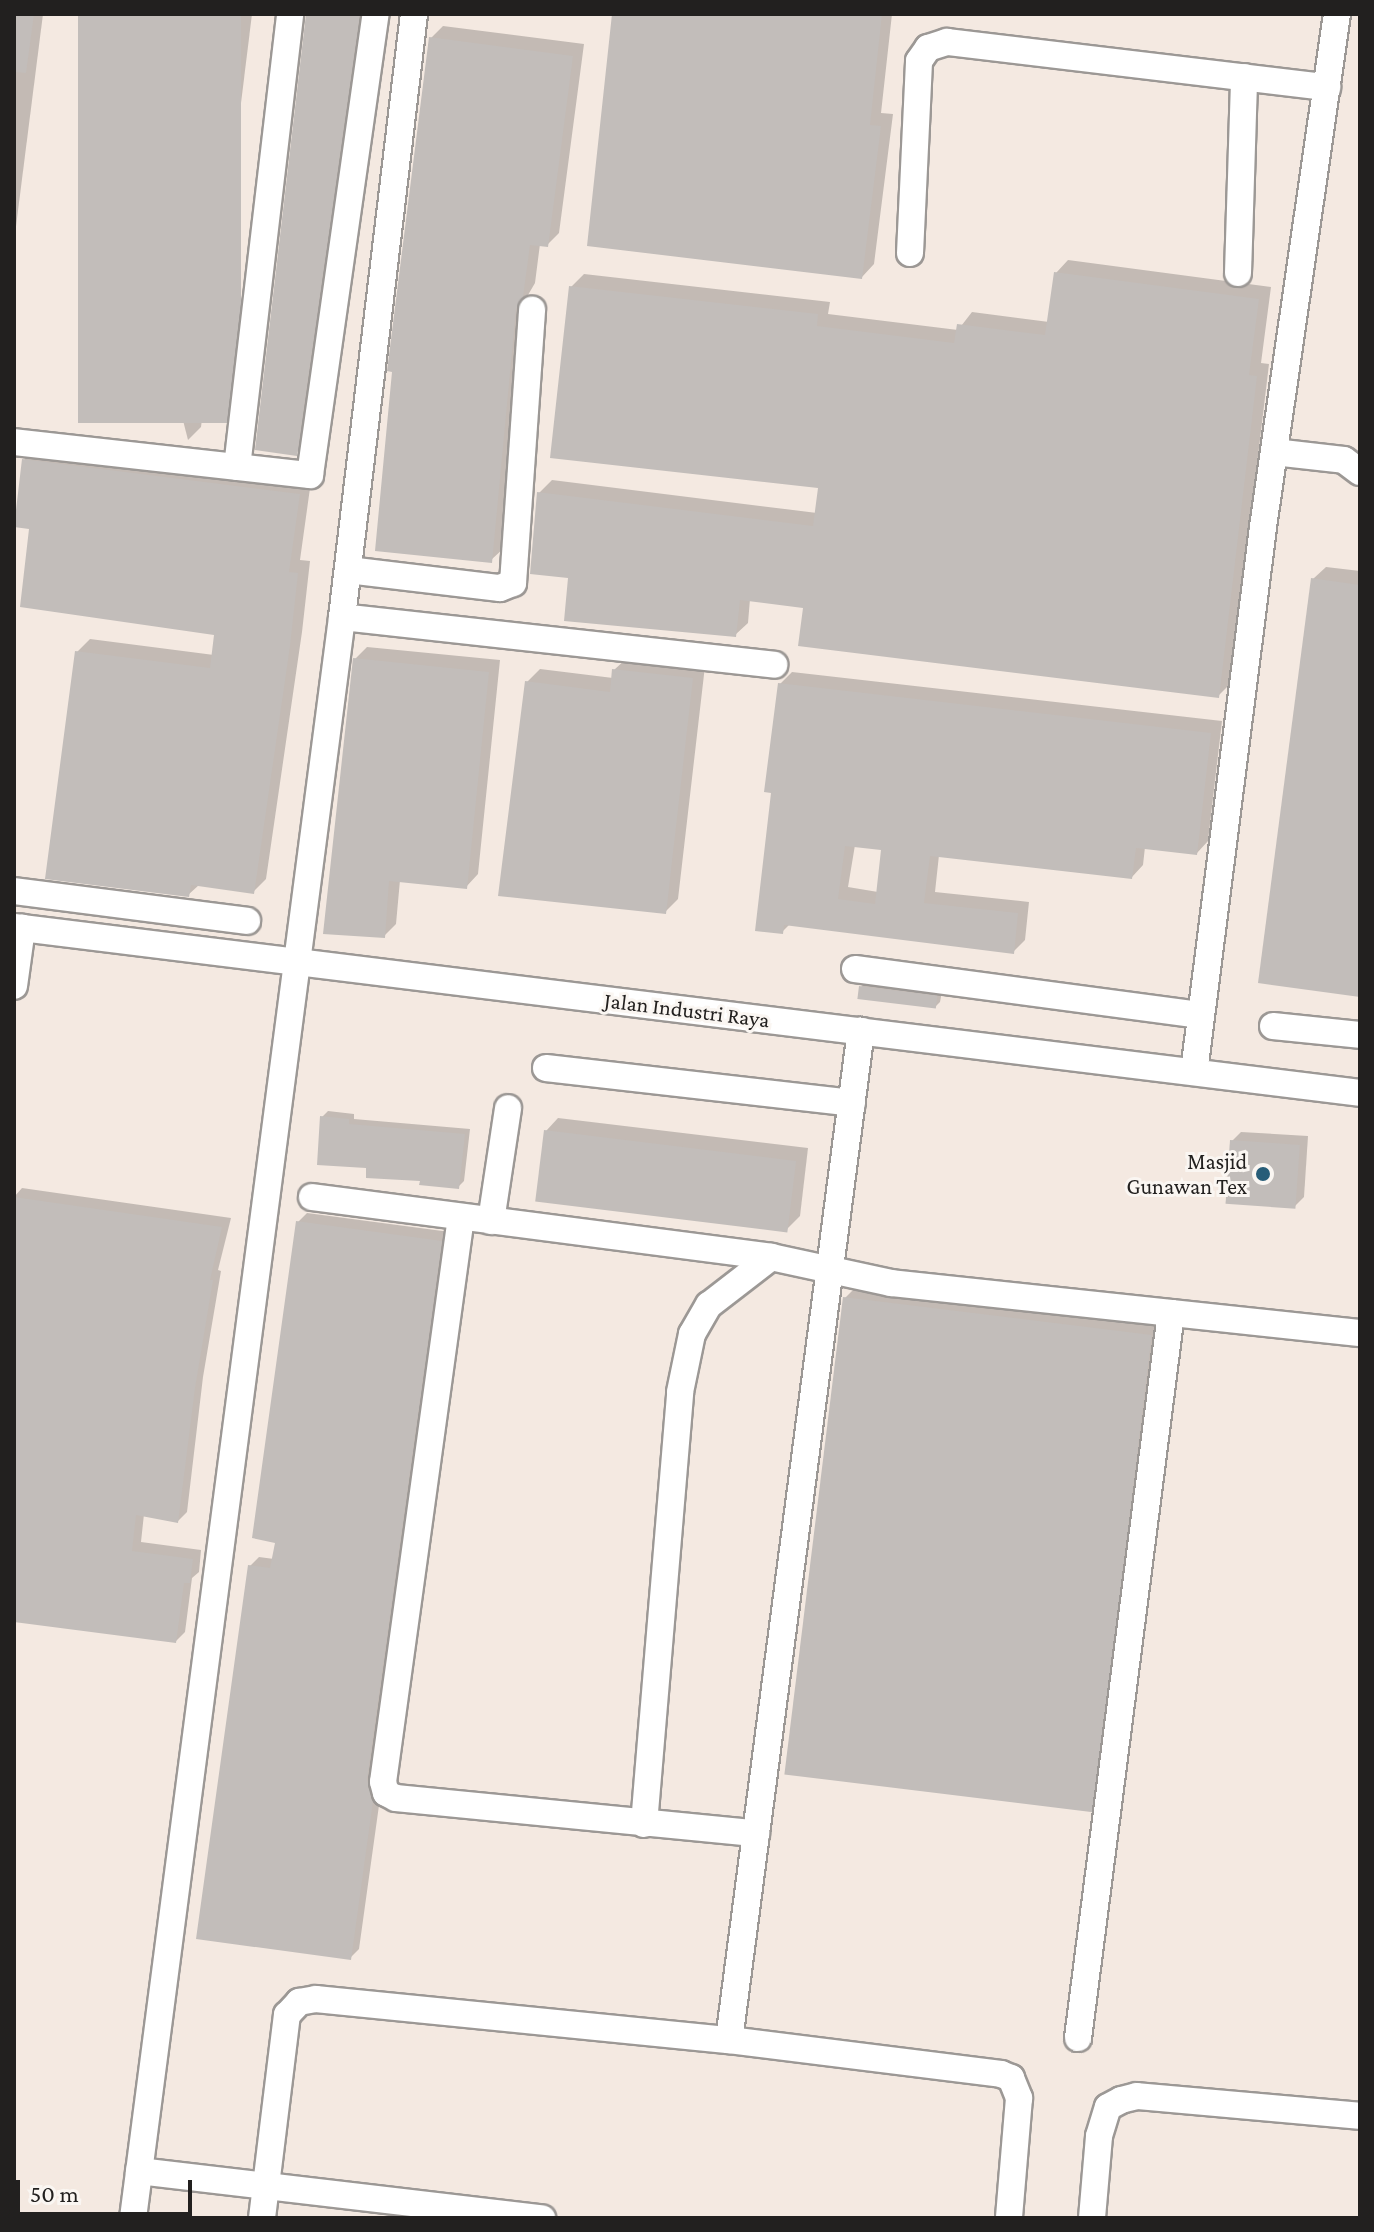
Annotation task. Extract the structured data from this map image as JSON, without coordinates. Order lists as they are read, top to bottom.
{
  "streets": {
    "street": ["Jalan Industri Raya"]
  },
  "places": ["Masjid Gunawan Tex"],
  "scale_bar": "50 m"
}
